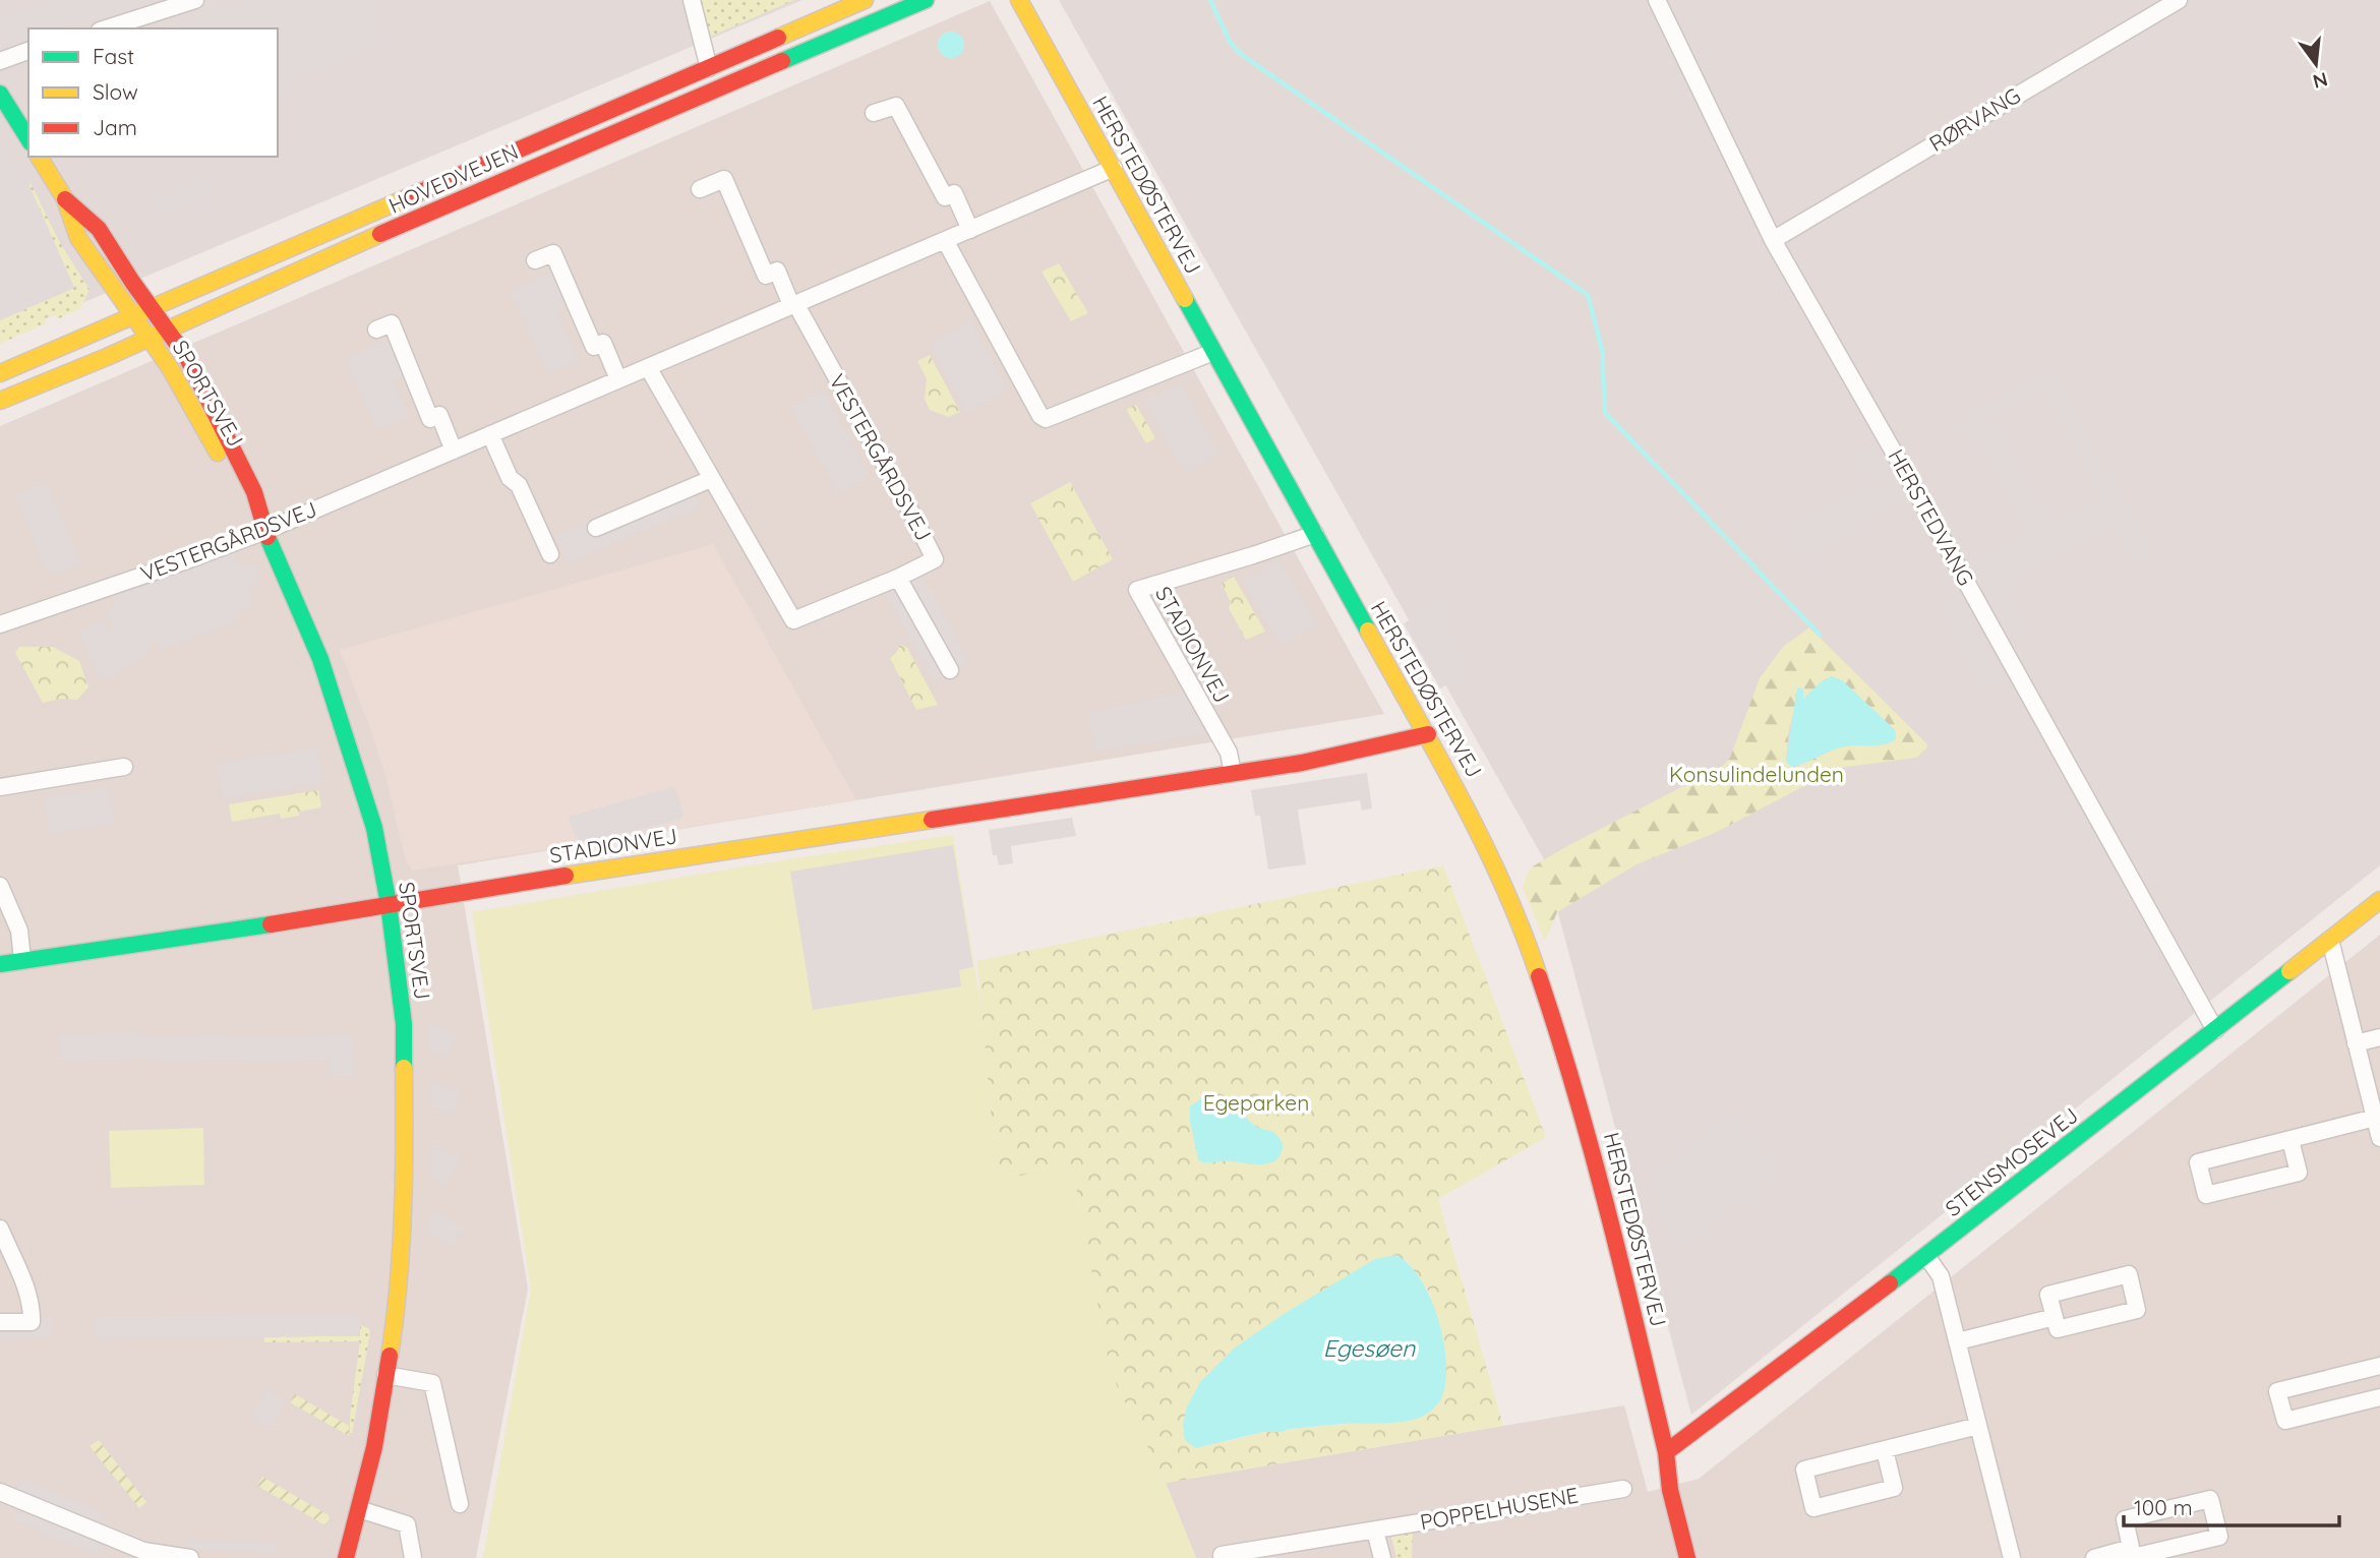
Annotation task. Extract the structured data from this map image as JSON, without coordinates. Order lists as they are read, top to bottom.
{
  "streets": {
    "street": [
      "RØRVANG",
      "HOVEDVEJEN",
      "HERSTEDØSTERVEJ",
      "SPORTSVEJ",
      "VESTERGÅRDSVEJ",
      "HERSTEDVANG",
      "STADIONVEJ",
      "STENSMOSEVEJ",
      "POPPELHUSENE"
    ]
  },
  "crossings": [
    ["RØRVANG", "HERSTEDVANG"],
    ["HOVEDVEJEN", "SPORTSVEJ"],
    ["HERSTEDØSTERVEJ", "VESTERGÅRDSVEJ"],
    ["HERSTEDØSTERVEJ", "STADIONVEJ"],
    ["HERSTEDØSTERVEJ", "STENSMOSEVEJ"],
    ["SPORTSVEJ", "VESTERGÅRDSVEJ"],
    ["SPORTSVEJ", "STADIONVEJ"],
    ["HERSTEDVANG", "STENSMOSEVEJ"]
  ],
  "water": ["Egesøen"],
  "parks": ["Konsulindelunden", "Egeparken"],
  "legend": ["Fast", "Slow", "Jam"],
  "scale_bar": "100 m",
  "north": "bottom"
}
